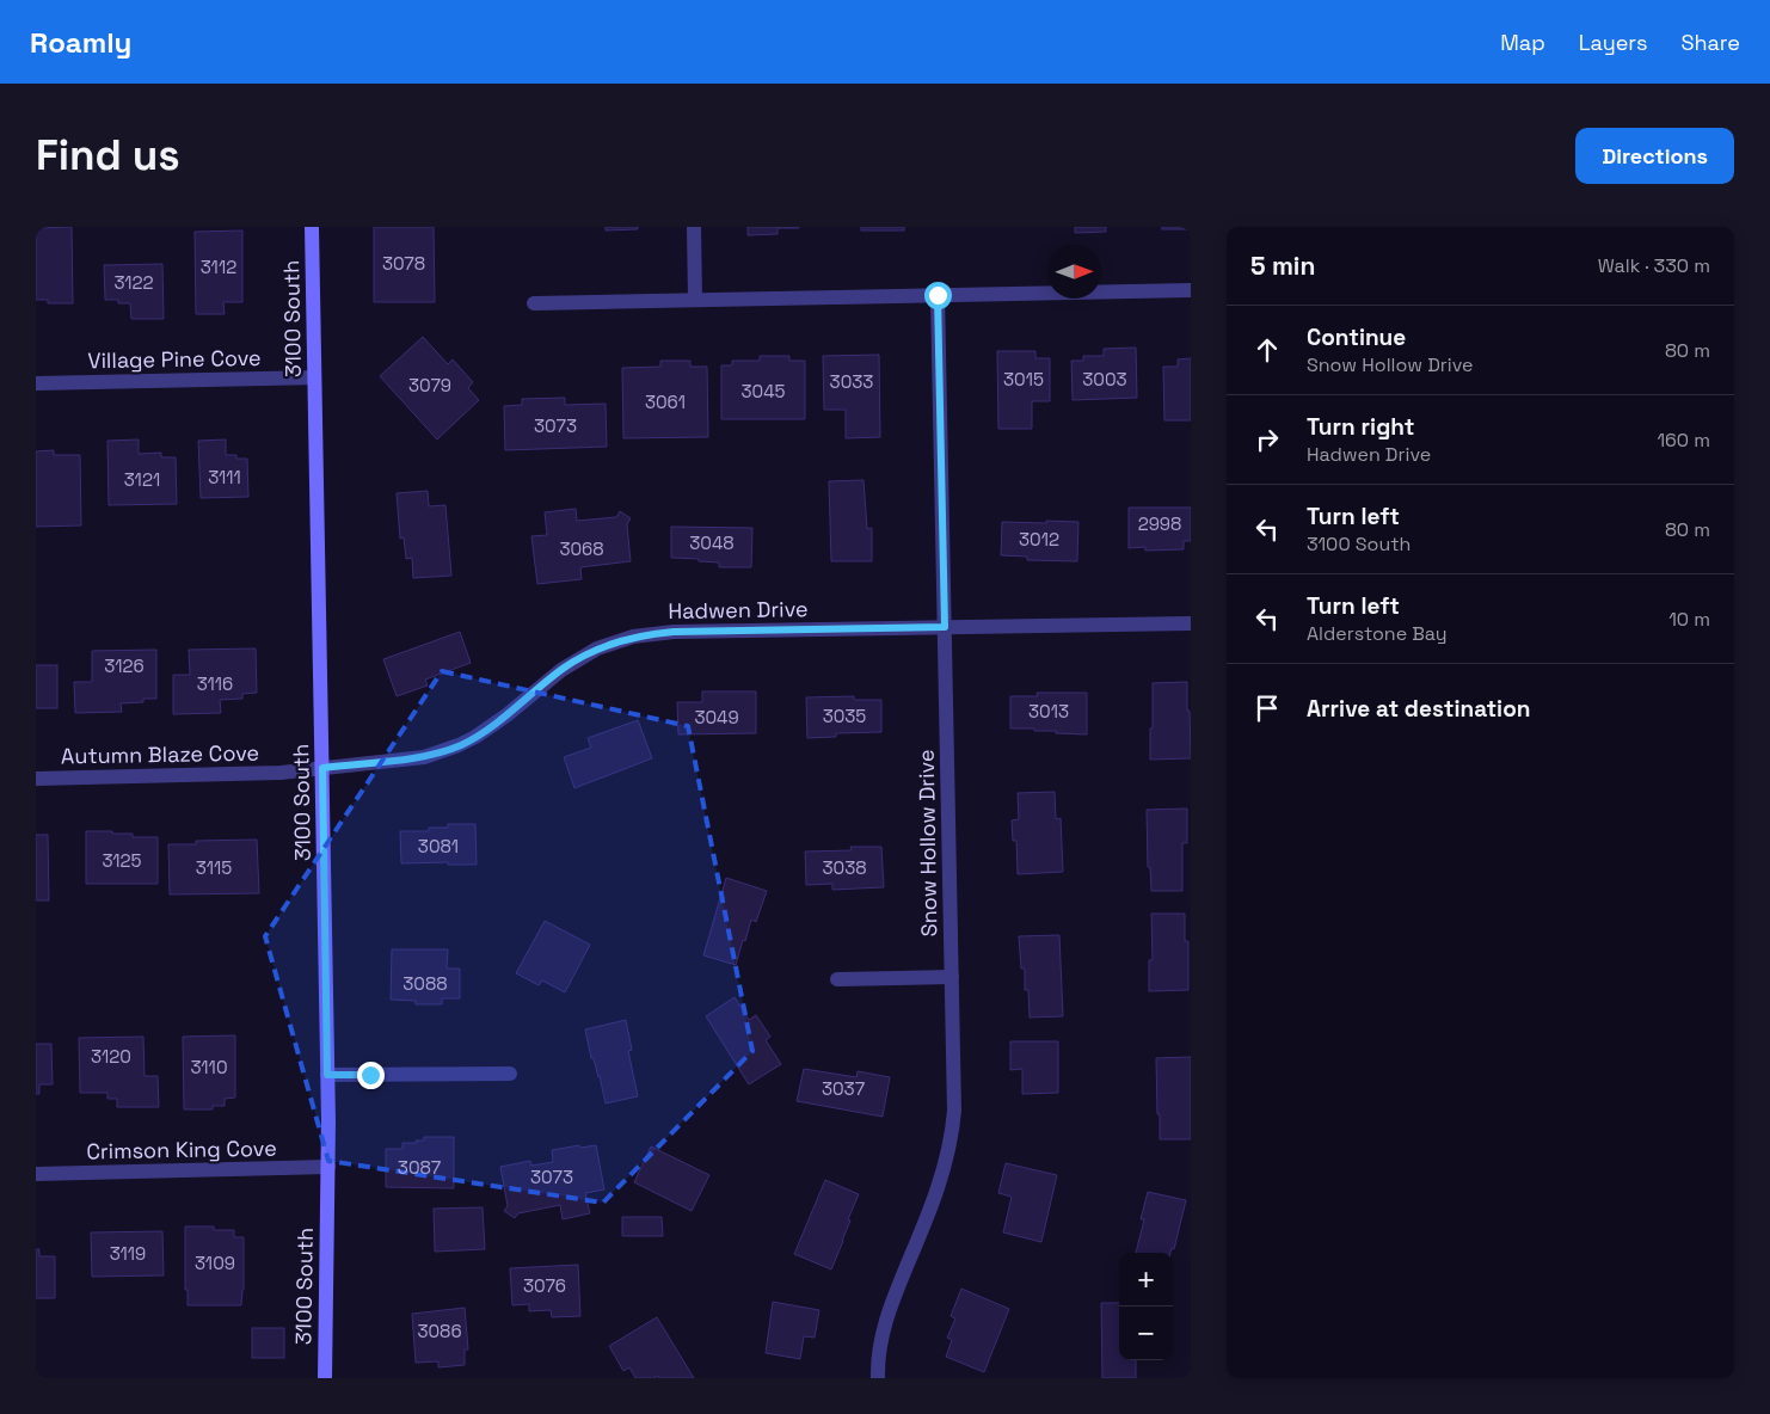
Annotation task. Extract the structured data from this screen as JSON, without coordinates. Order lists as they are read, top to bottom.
{
  "streets": {
    "main road": ["3100 South"],
    "street": [
      "Village Pine Cove",
      "Hadwen Drive",
      "Autumn Blaze Cove",
      "Snow Hollow Drive",
      "Crimson King Cove"
    ]
  },
  "crossings": [
    ["3100 South", "Village Pine Cove"],
    ["3100 South", "Hadwen Drive"],
    ["3100 South", "Autumn Blaze Cove"],
    ["3100 South", "Crimson King Cove"],
    ["Hadwen Drive", "Autumn Blaze Cove"],
    ["Hadwen Drive", "Snow Hollow Drive"]
  ],
  "house_numbers": [
    "3078",
    "3112",
    "3122",
    "3015",
    "3003",
    "3033",
    "3079",
    "3045",
    "3061",
    "3073",
    "3111",
    "3121",
    "2998",
    "3012",
    "3048",
    "3068",
    "3126",
    "3116",
    "3013",
    "3035",
    "3049",
    "3081",
    "3125",
    "3115",
    "3038",
    "3088",
    "3120",
    "3110",
    "3037",
    "3087",
    "3073",
    "3119",
    "3109",
    "3076",
    "3086"
  ],
  "north": "right",
  "page": {
    "header": "Roamly",
    "nav": ["Map", "Layers", "Share"],
    "buttons": "Directions",
    "title": "Find us",
    "heading": ["5 min", "Walk · 330 m"],
    "list": [
      ["Continue", "Snow Hollow Drive", "80 m"],
      ["Turn right", "Hadwen Drive", "160 m"],
      ["Turn left", "3100 South", "80 m"],
      ["Turn left", "Alderstone Bay", "10 m"],
      "Arrive at destination"
    ],
    "map_buttons": ["+", "−"]
  }
}
